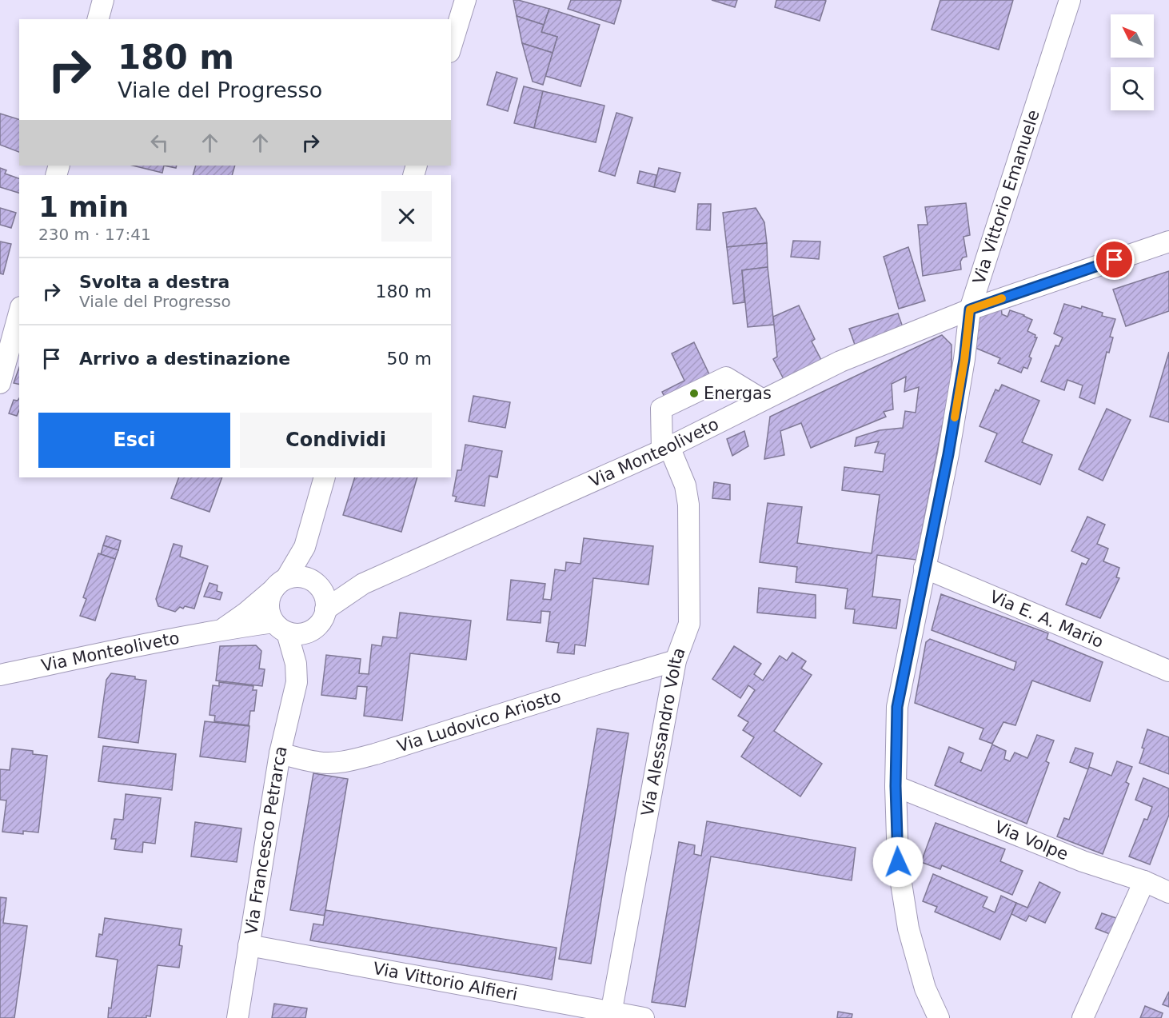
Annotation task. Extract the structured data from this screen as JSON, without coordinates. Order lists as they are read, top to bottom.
{
  "streets": {
    "street": [
      "Via Vittorio Emanuele",
      "Via Monteoliveto",
      "Via E. A. Mario",
      "Via Ludovico Ariosto",
      "Via Alessandro Volta",
      "Via Francesco Petrarca",
      "Via Volpe",
      "Via Vittorio Alfieri"
    ]
  },
  "crossings": [
    ["Via Vittorio Emanuele", "Via Monteoliveto"],
    ["Via Vittorio Emanuele", "Via E. A. Mario"],
    ["Via Vittorio Emanuele", "Via Volpe"],
    ["Via Monteoliveto", "Via Alessandro Volta"],
    ["Via Monteoliveto", "Via Francesco Petrarca"],
    ["Via Ludovico Ariosto", "Via Alessandro Volta"],
    ["Via Ludovico Ariosto", "Via Francesco Petrarca"],
    ["Via Alessandro Volta", "Via Vittorio Alfieri"],
    ["Via Francesco Petrarca", "Via Vittorio Alfieri"]
  ],
  "places": ["Energas"],
  "north": "top left",
  "page": {
    "turn": ["180 m", "Viale del Progresso"],
    "heading": ["1 min", "230 m · 17:41"],
    "list": [
      {
        "name": "Svolta a destra",
        "note": "Viale del Progresso",
        "value": "180 m"
      },
      {
        "name": "Arrivo a destinazione",
        "value": "50 m"
      }
    ],
    "buttons": ["Esci", "Condividi"]
  }
}
